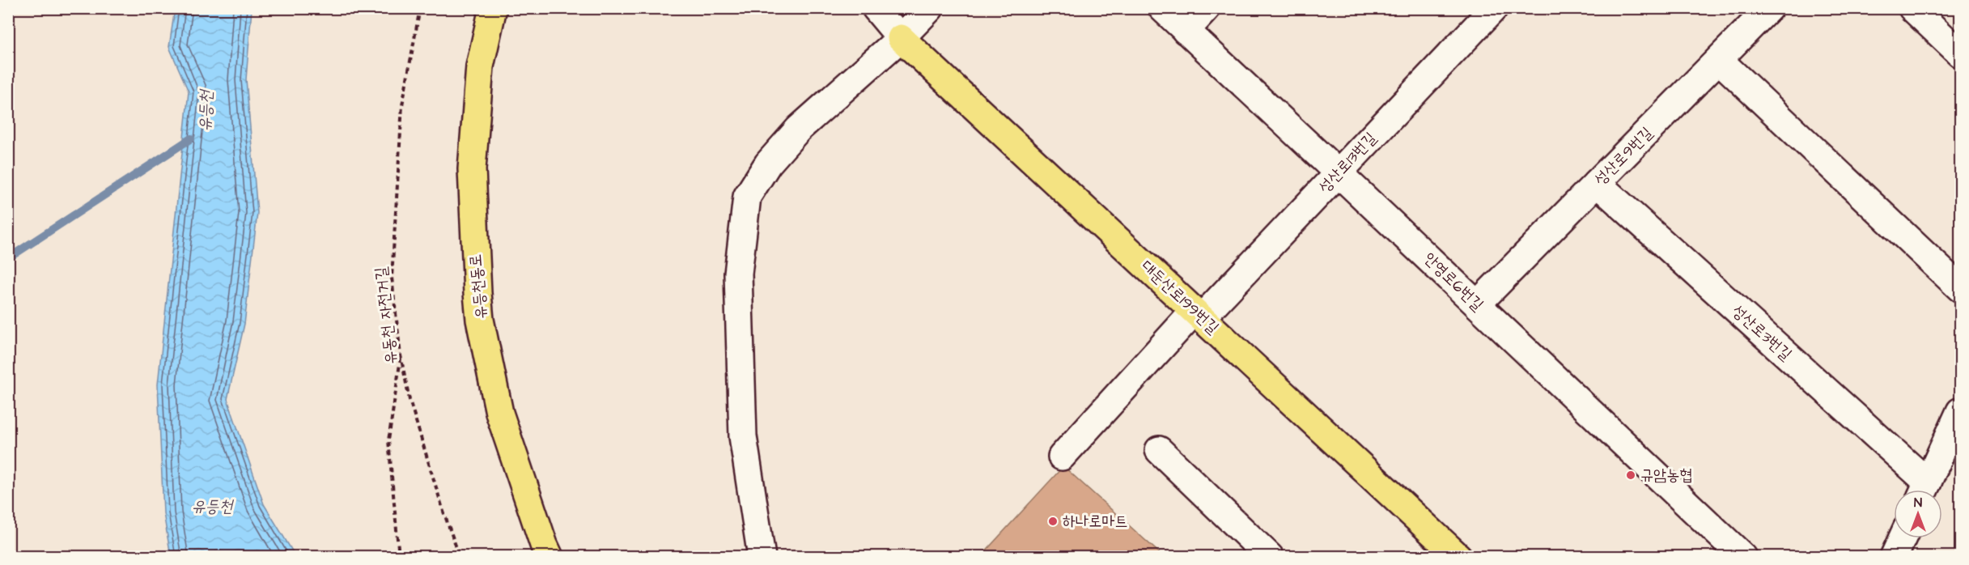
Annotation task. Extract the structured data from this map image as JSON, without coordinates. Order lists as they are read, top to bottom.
{
  "streets": {
    "main road": ["유등천동로", "대둔산로199번길"],
    "street": [
      "성산로9번길",
      "성산로13번길",
      "안영로6번길",
      "성산로3번길"
    ],
    "path": ["유동천 자전거길"]
  },
  "crossings": [
    ["성산로9번길", "안영로6번길"],
    ["성산로9번길", "성산로3번길"],
    ["성산로13번길", "안영로6번길"],
    ["성산로13번길", "대둔산로199번길"]
  ],
  "water": ["유등천"],
  "places": ["규암농협", "하나로마트"],
  "north": "top"
}
